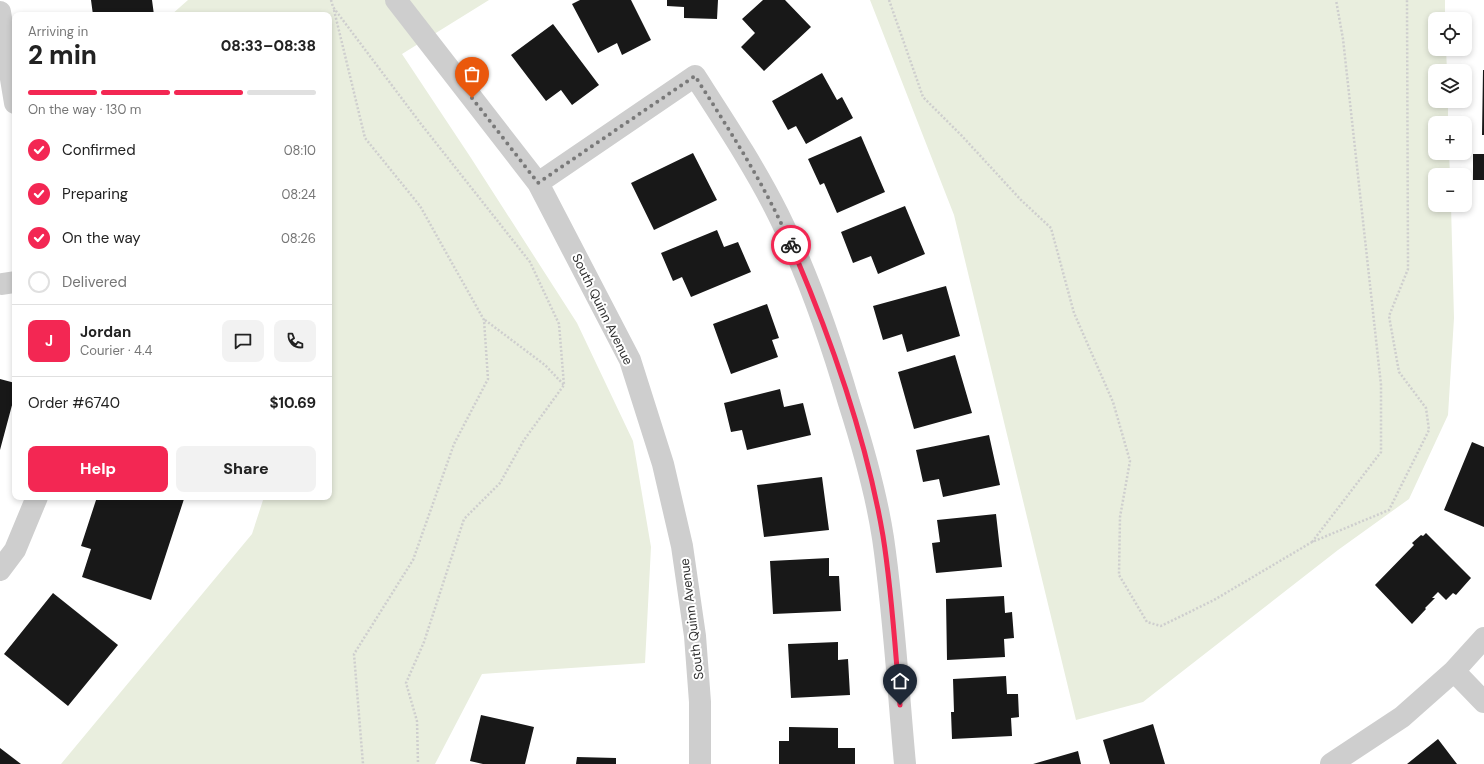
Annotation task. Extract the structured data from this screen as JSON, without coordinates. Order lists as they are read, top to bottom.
{
  "streets": {
    "street": ["South Quinn Avenue"]
  },
  "page": {
    "map_buttons": ["+", "−"],
    "heading": ["2 min", "Arriving in", "08:33–08:38"],
    "panel": [
      "Jordan",
      "Courier · 4.4",
      "Order #6740",
      "$10.69"
    ],
    "bar": "On the way · 130 m",
    "list": [
      ["Confirmed", "08:10"],
      ["Preparing", "08:24"],
      ["On the way", "08:26"],
      "Delivered"
    ],
    "round": "J",
    "buttons": ["Help", "Share"]
  }
}
